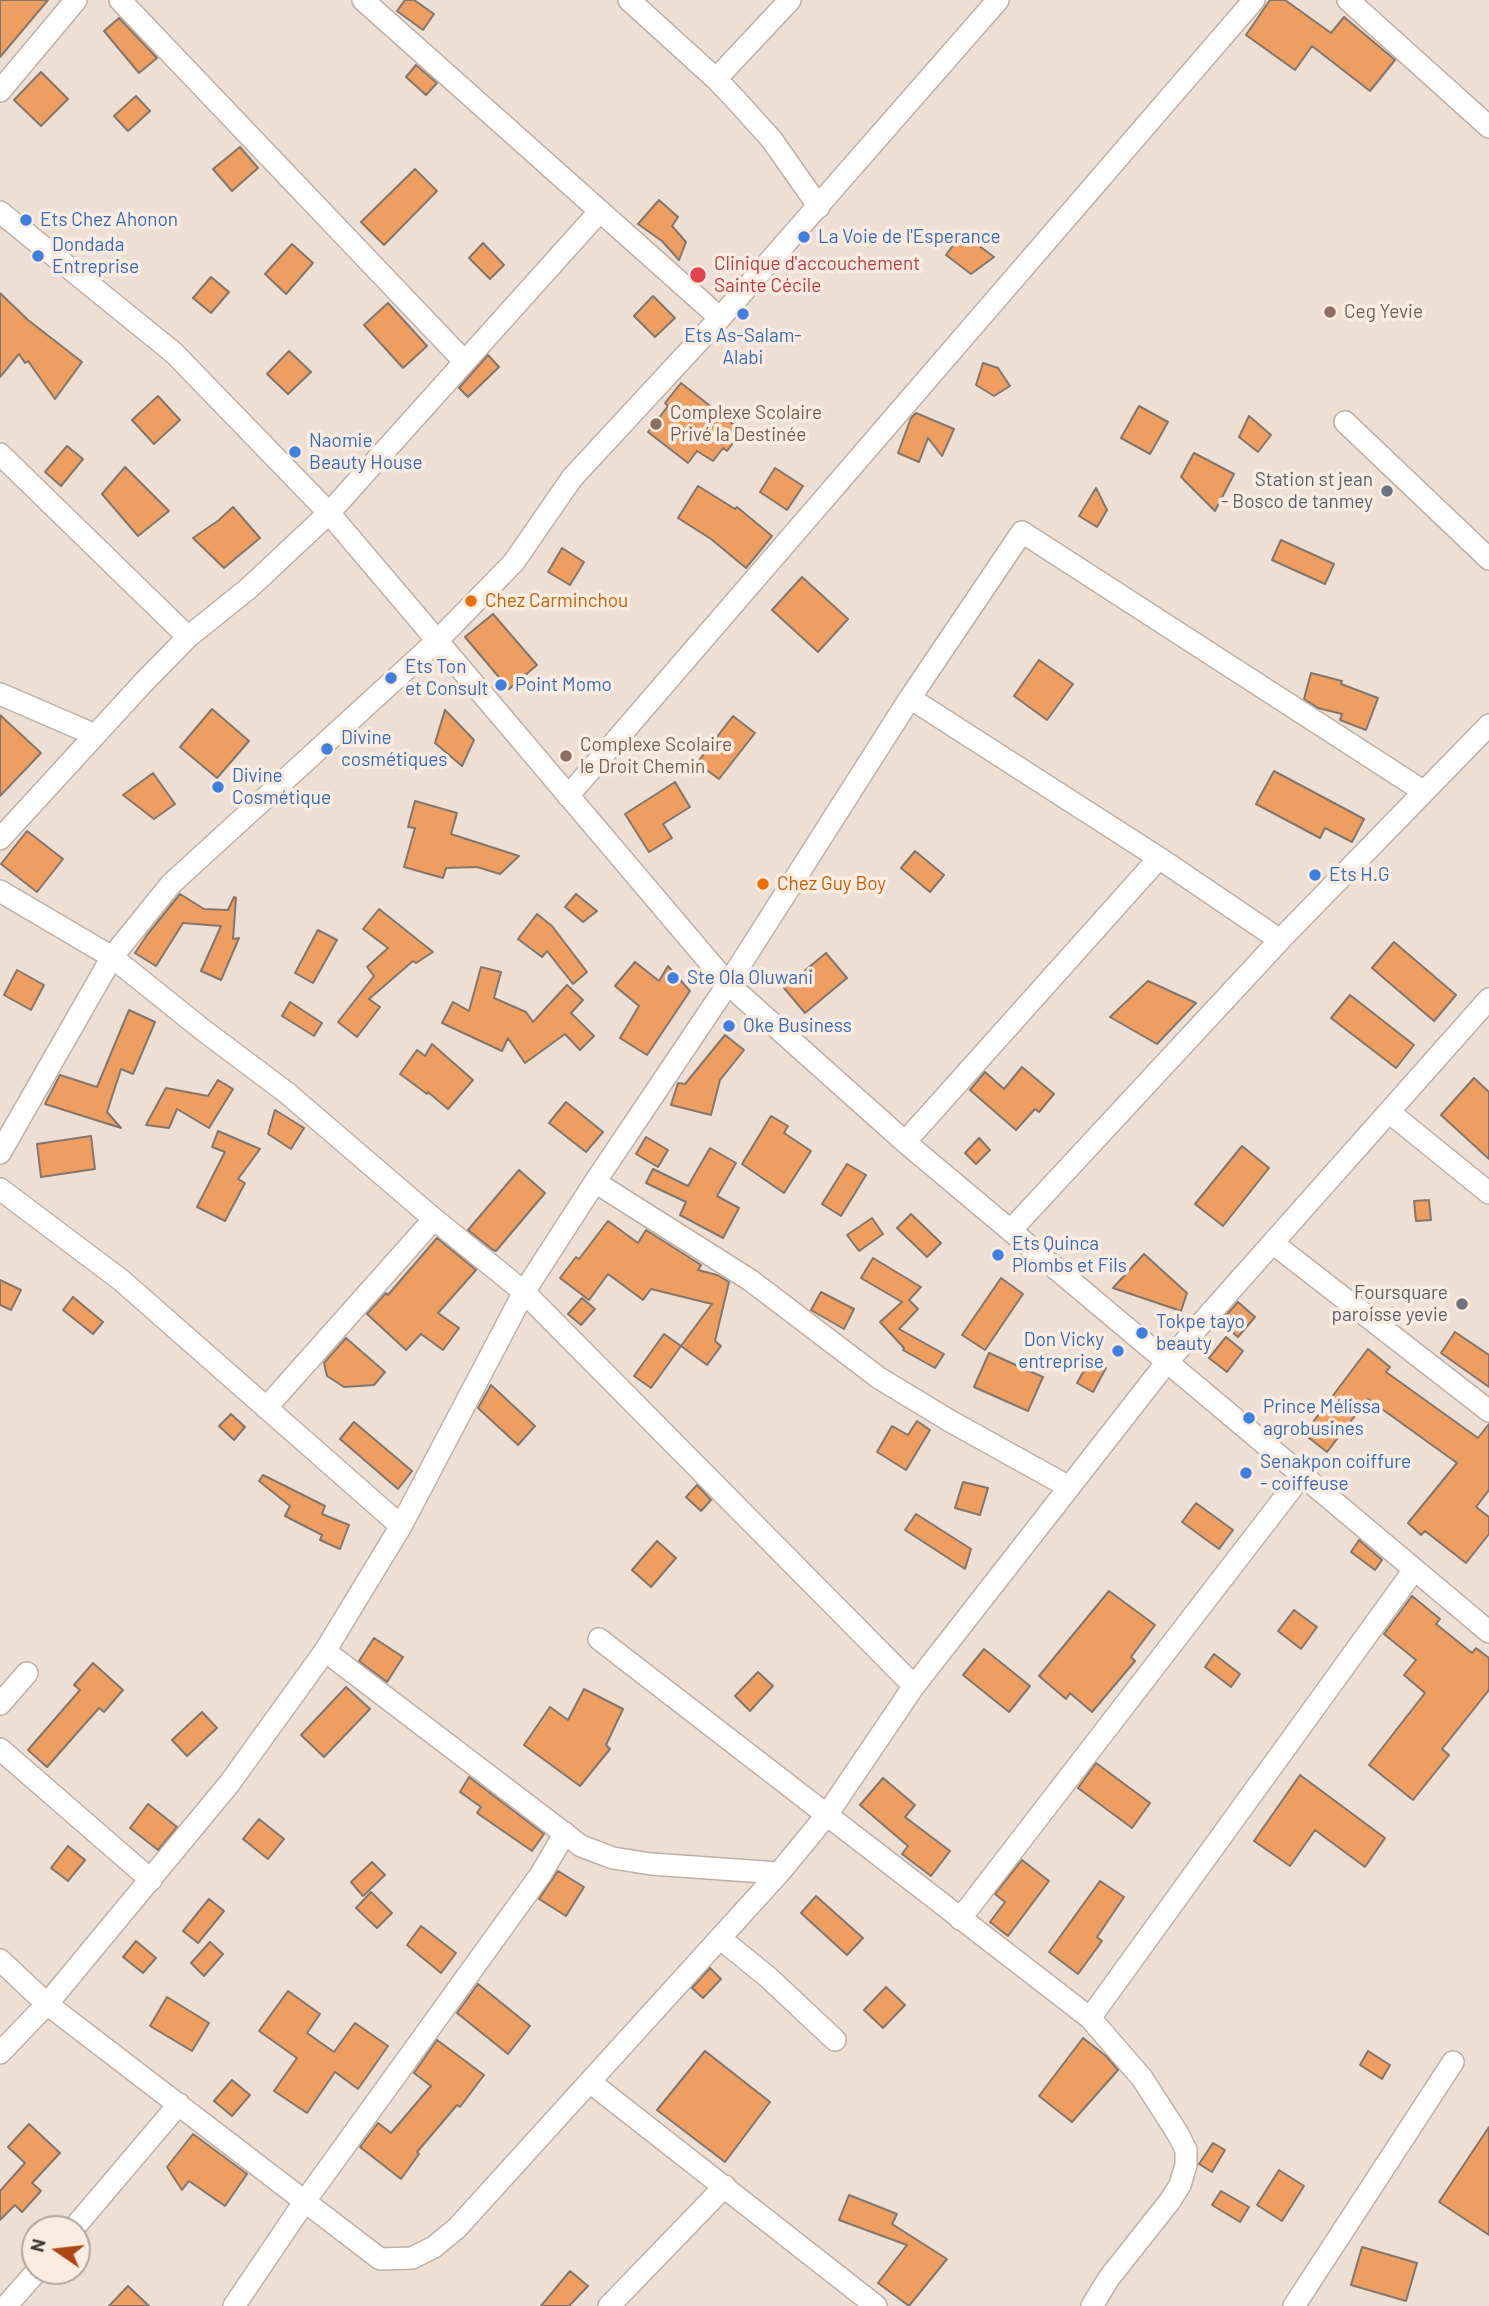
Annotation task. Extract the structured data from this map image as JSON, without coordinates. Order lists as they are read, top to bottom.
{
  "places": [
    "Ets Chez Ahonon",
    "La Voie de l'Esperance",
    "Dondada Entreprise",
    "Clinique d'accouchement Sainte Cécile",
    "Ceg Yevie",
    "Ets As-Salam- Alabi",
    "Complexe Scolaire Privé la Destinée",
    "Naomie Beauty House",
    "Station st jean - Bosco de tanmey",
    "Chez Carminchou",
    "Ets Ton et Consult",
    "Point Momo",
    "Divine cosmétiques",
    "Complexe Scolaire le Droit Chemin",
    "Divine Cosmétique",
    "Ets H.G",
    "Chez Guy Boy",
    "Ste Ola Oluwani",
    "Oke Business",
    "Ets Quinca Plombs et Fils",
    "Foursquare paroisse yevie",
    "Tokpe tayo beauty",
    "Don Vicky entreprise",
    "Prince Mélissa agrobusines",
    "Senakpon coiffure - coiffeuse"
  ],
  "north": "left"
}
